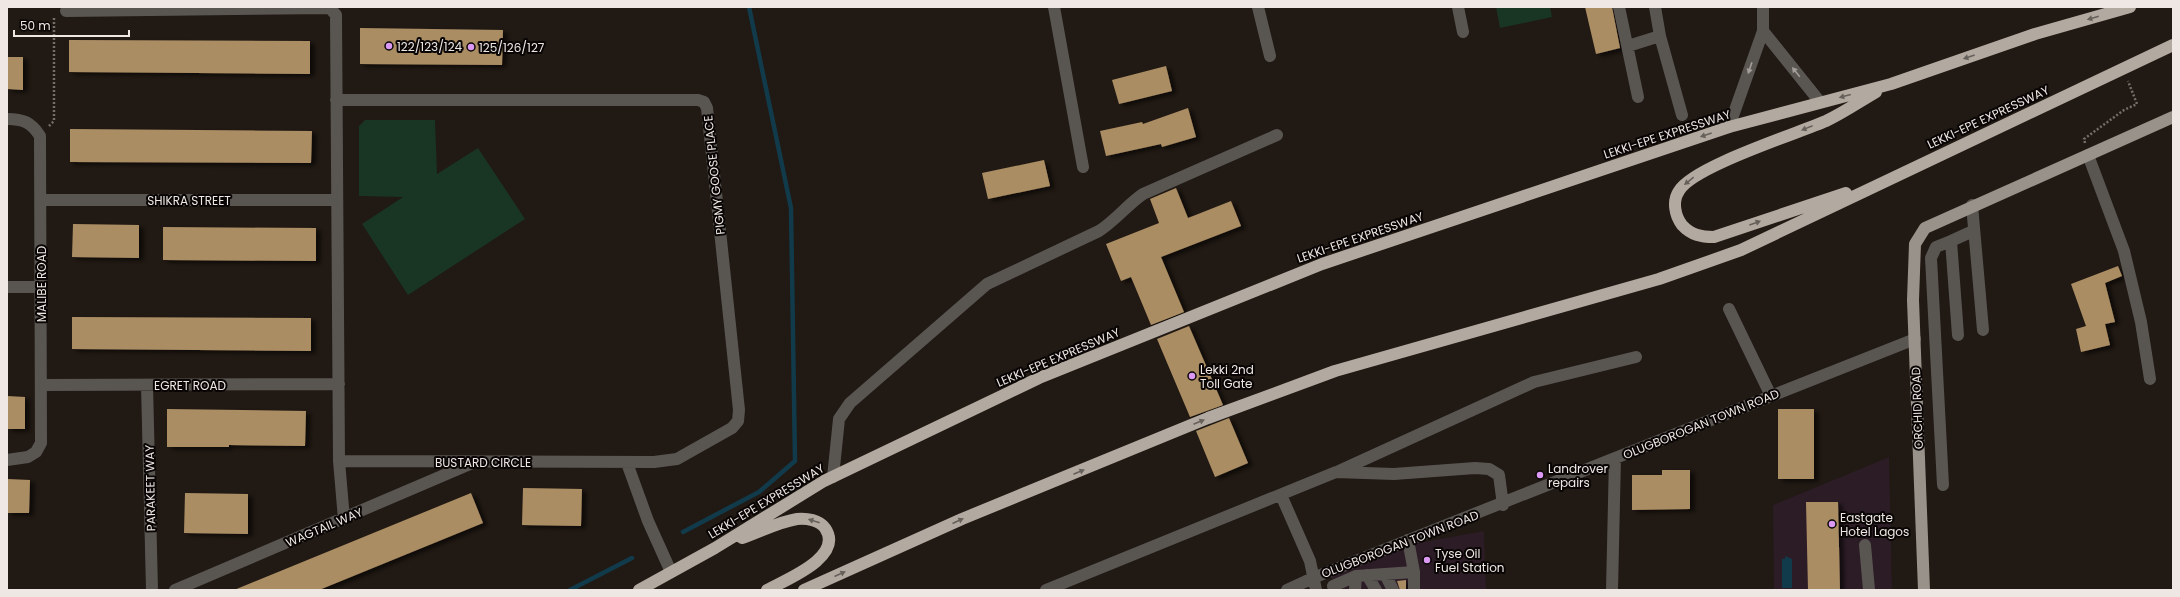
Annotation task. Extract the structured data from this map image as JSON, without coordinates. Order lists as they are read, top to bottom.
{
  "streets": {
    "highway": ["LEKKI-EPE EXPRESSWAY"],
    "main road": ["ORCHID ROAD"],
    "street": [
      "PIGMY GOOSE PLACE",
      "SHIKRA STREET",
      "MALIBE ROAD",
      "EGRET ROAD",
      "OLUGBOROGAN TOWN ROAD",
      "BUSTARD CIRCLE",
      "PARAKEET WAY",
      "WAGTAIL WAY"
    ]
  },
  "crossings": [
    ["PIGMY GOOSE PLACE", "BUSTARD CIRCLE"],
    ["SHIKRA STREET", "MALIBE ROAD"],
    ["MALIBE ROAD", "EGRET ROAD"],
    ["EGRET ROAD", "PARAKEET WAY"],
    ["ORCHID ROAD", "OLUGBOROGAN TOWN ROAD"],
    ["BUSTARD CIRCLE", "WAGTAIL WAY"]
  ],
  "places": [
    "122/123/124",
    "125/126/127",
    "Lekki 2nd Toll Gate",
    "Landrover repairs",
    "Eastgate Hotel Lagos",
    "Tyse Oil Fuel Station"
  ],
  "scale_bar": "50 m"
}
